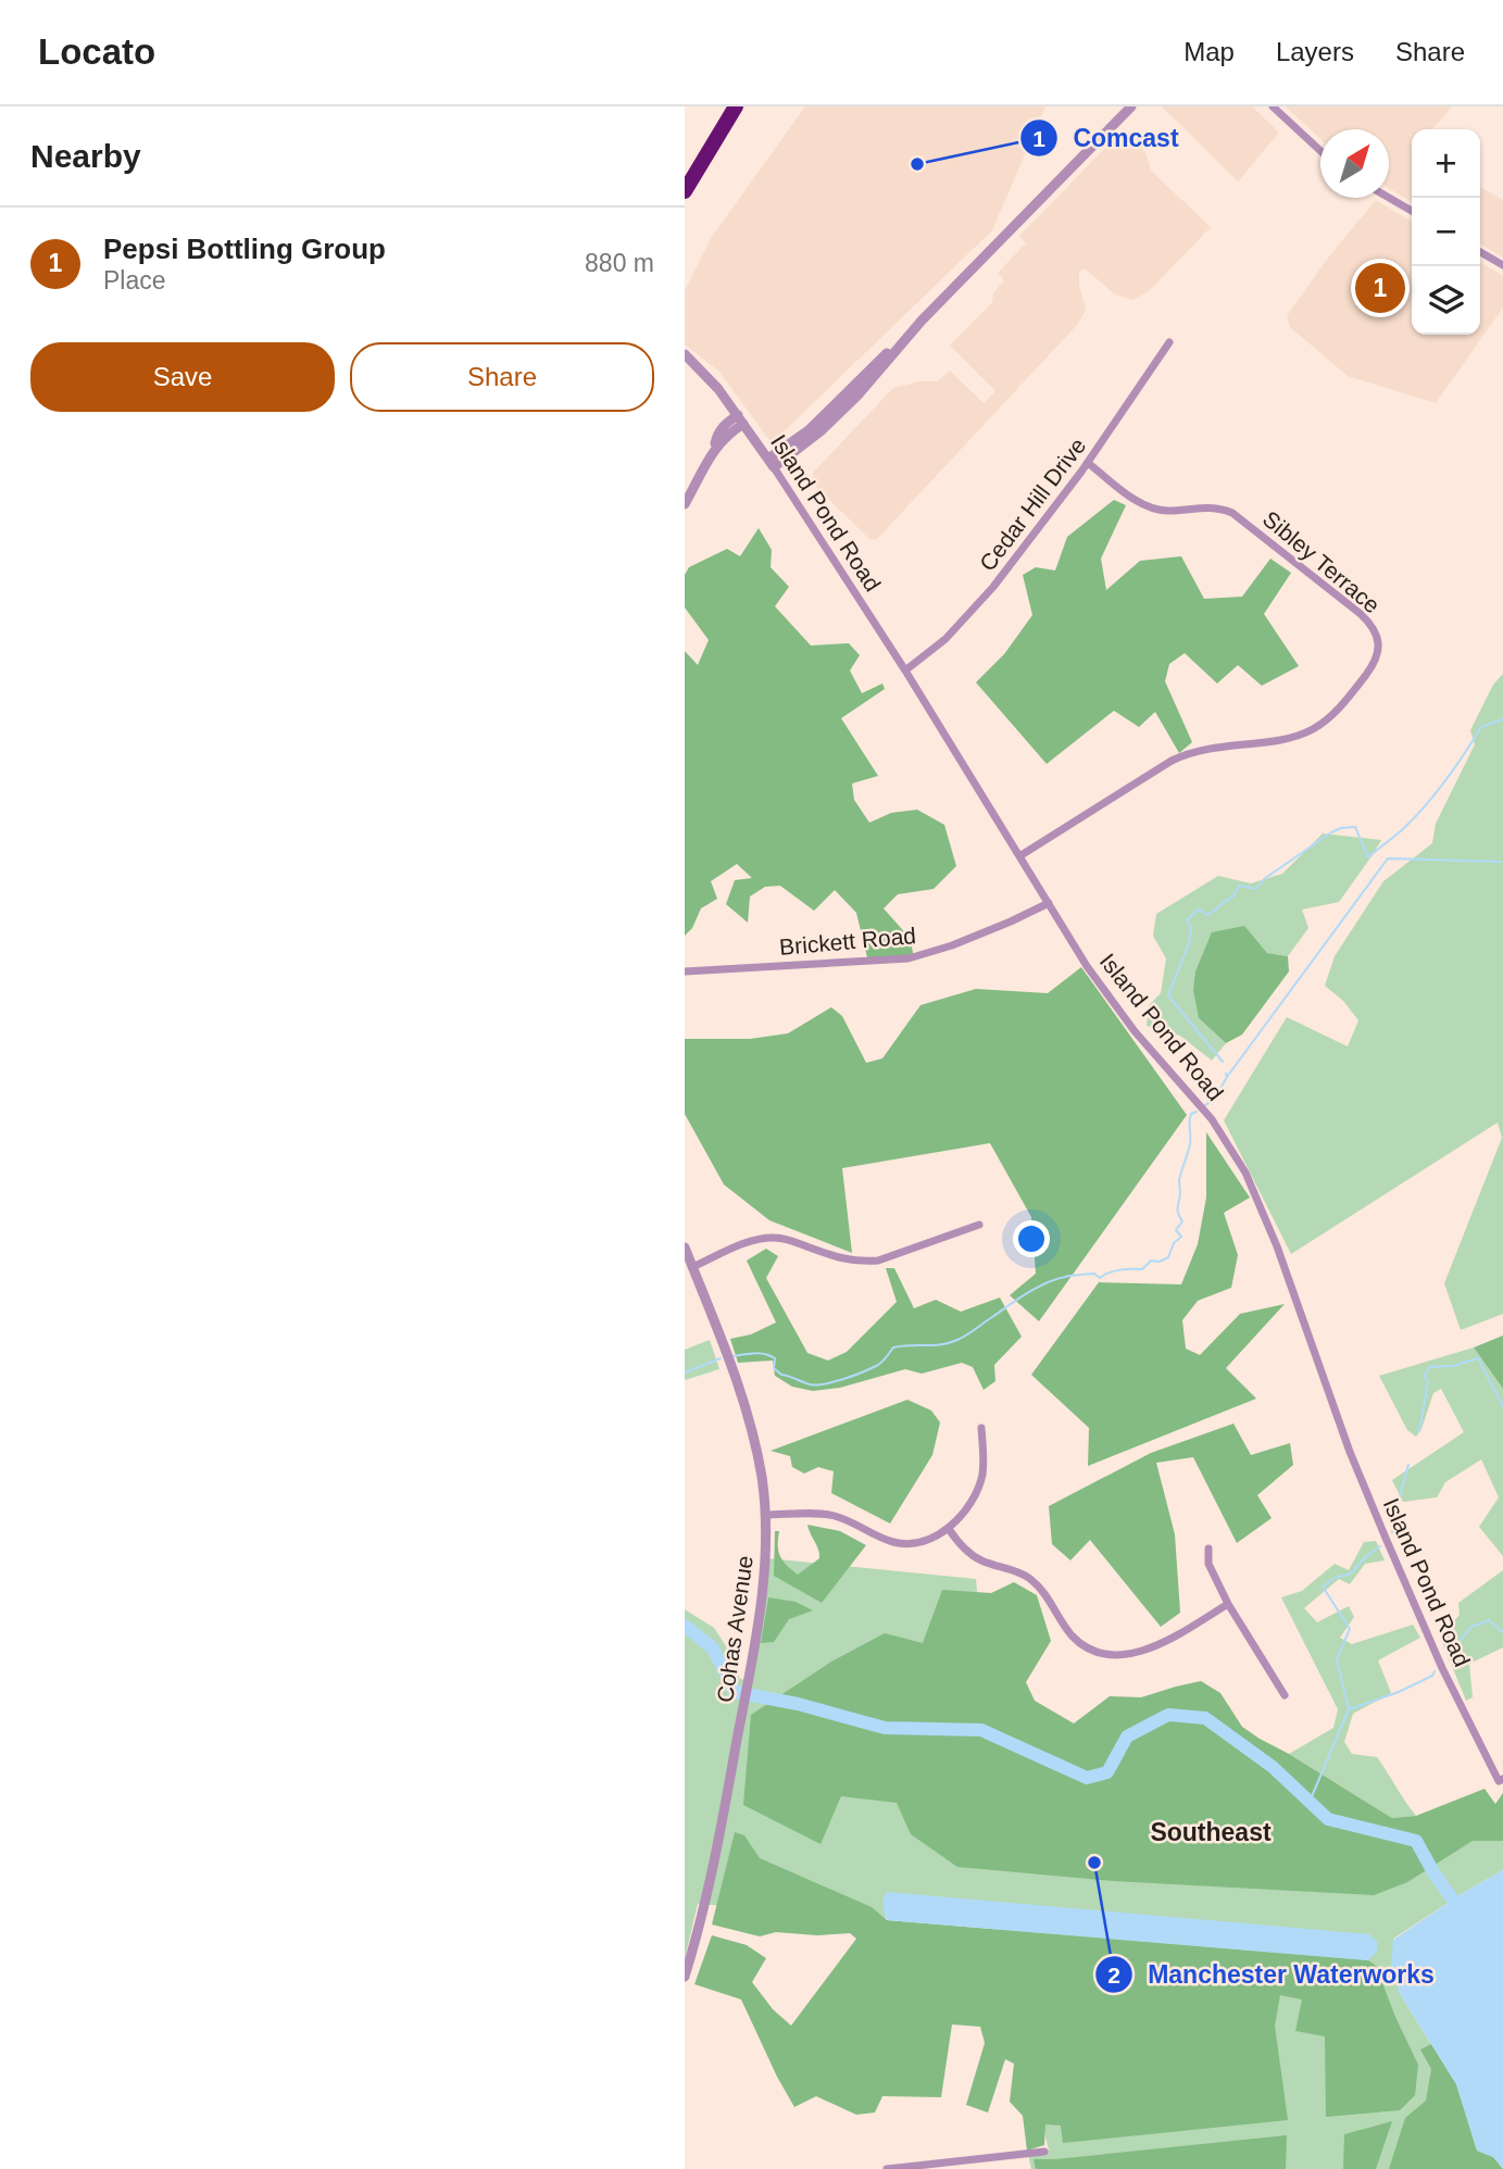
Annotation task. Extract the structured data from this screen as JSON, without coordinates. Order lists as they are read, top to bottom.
{
  "streets": {
    "street": [
      "Cedar Hill Drive",
      "Island Pond Road",
      "Sibley Terrace",
      "Brickett Road",
      "Cohas Avenue"
    ]
  },
  "crossings": [
    ["Cedar Hill Drive", "Island Pond Road"],
    ["Cedar Hill Drive", "Sibley Terrace"],
    ["Island Pond Road", "Sibley Terrace"],
    ["Island Pond Road", "Brickett Road"]
  ],
  "districts": ["Southeast"],
  "places": ["Comcast", "Manchester Waterworks"],
  "north": "top right",
  "page": {
    "header": "Locato",
    "nav": ["Map", "Layers", "Share"],
    "heading": "Nearby",
    "map_buttons": ["+", "−"],
    "list": [
      {
        "mark": "1",
        "name": "Pepsi Bottling Group",
        "note": "Place",
        "value": "880 m"
      }
    ],
    "pins": "1",
    "buttons": ["Save", "Share"]
  }
}
